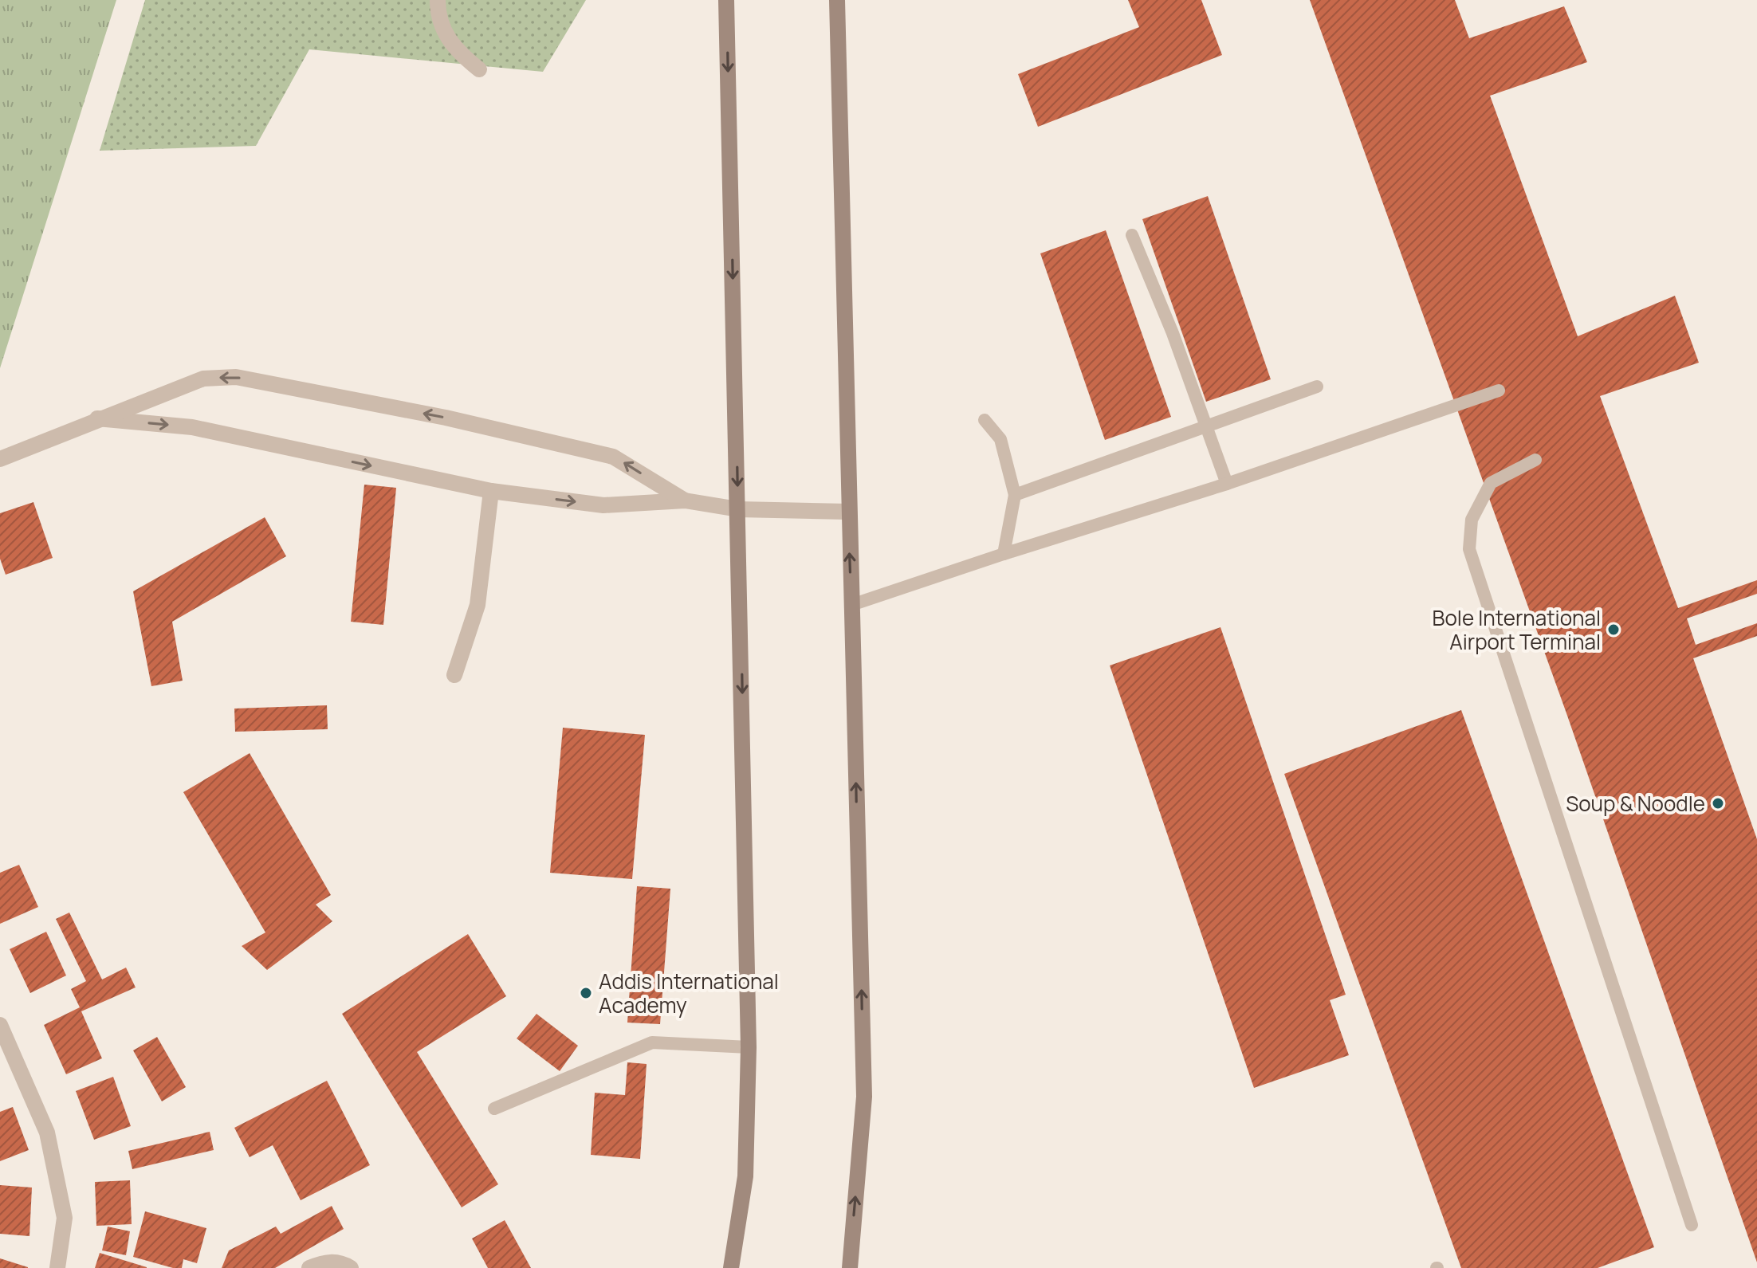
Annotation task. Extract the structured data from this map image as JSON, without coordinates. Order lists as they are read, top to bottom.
{
  "places": ["Bole International Airport Terminal", "Soup & Noodle", "Addis International Academy"]
}
